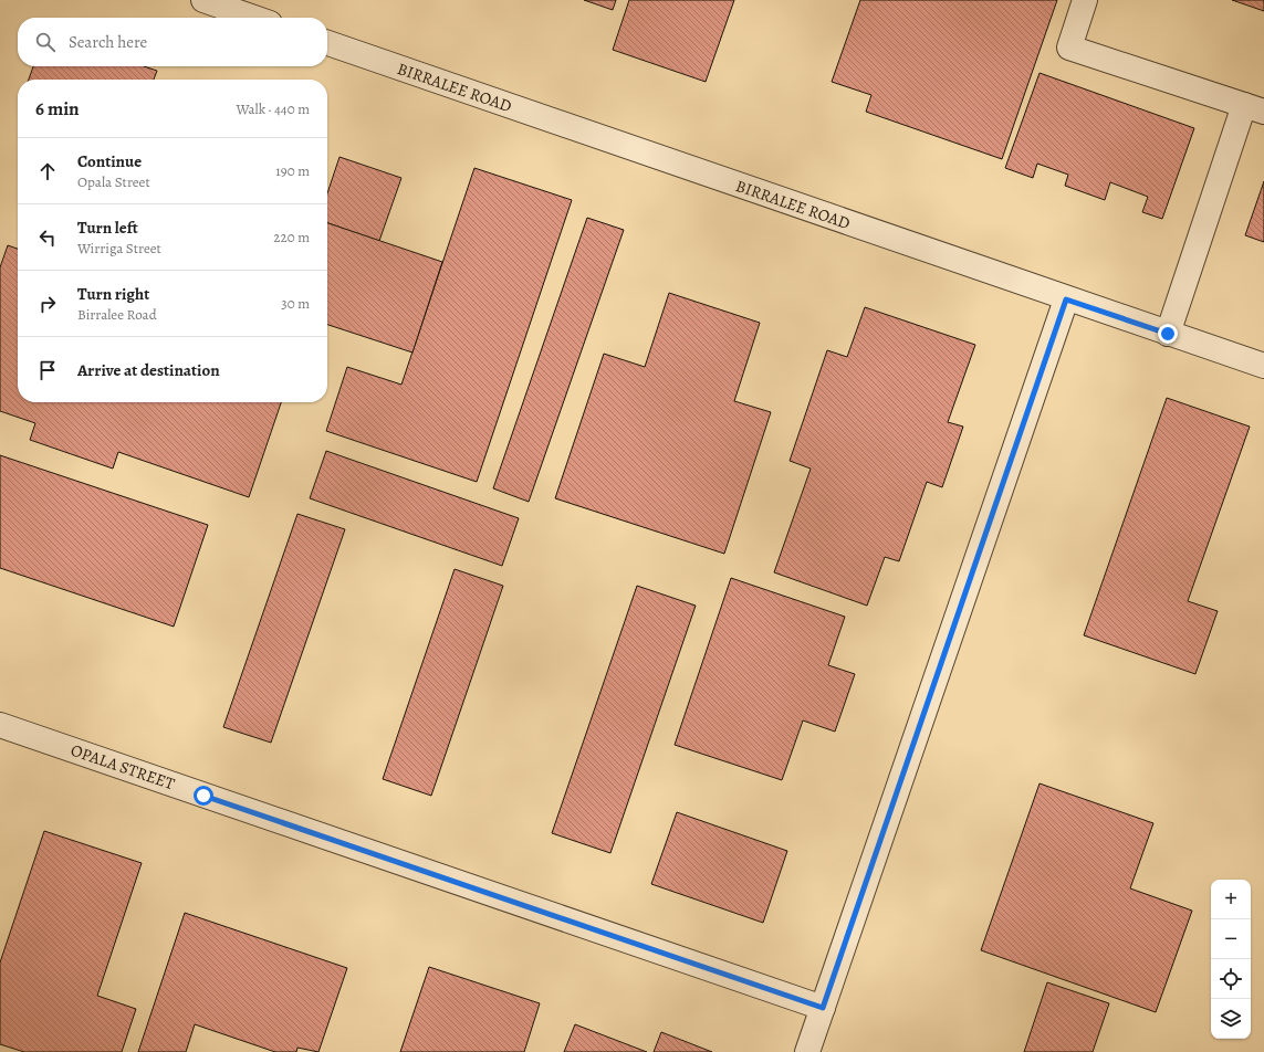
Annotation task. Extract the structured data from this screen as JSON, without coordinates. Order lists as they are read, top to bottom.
{
  "streets": {
    "street": ["BIRRALEE ROAD", "OPALA STREET"]
  },
  "page": {
    "search": "Search here",
    "heading": ["6 min", "Walk · 440 m"],
    "list": [
      ["Continue", "Opala Street", "190 m"],
      ["Turn left", "Wirriga Street", "220 m"],
      ["Turn right", "Birralee Road", "30 m"],
      "Arrive at destination"
    ],
    "map_buttons": ["+", "−"]
  }
}
